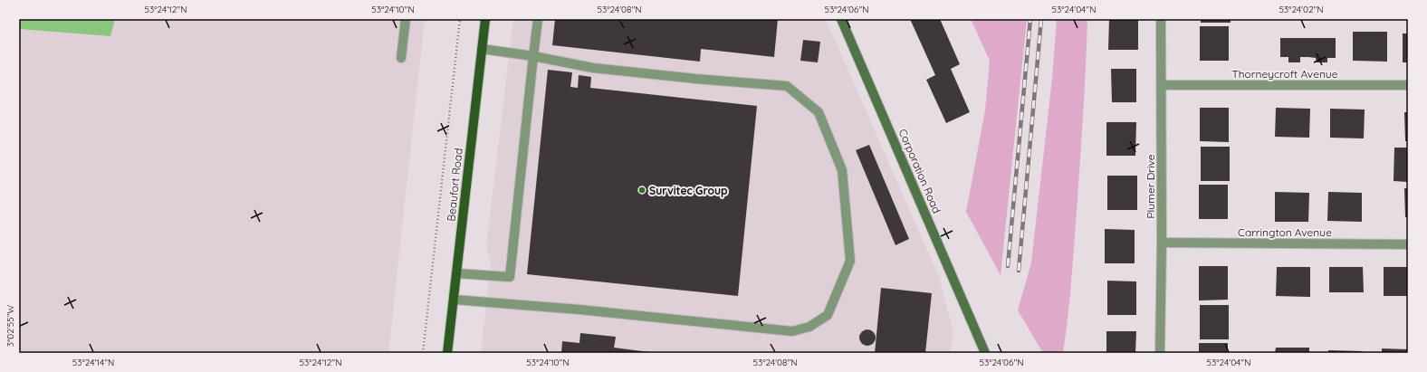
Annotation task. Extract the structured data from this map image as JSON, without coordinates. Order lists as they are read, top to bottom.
{
  "streets": {
    "main road": ["Beaufort Road"],
    "street": [
      "Thorneycroft Avenue",
      "Corporation Road",
      "Plumer Drive",
      "Carrington Avenue"
    ]
  },
  "crossings": [
    ["Thorneycroft Avenue", "Plumer Drive"],
    ["Plumer Drive", "Carrington Avenue"]
  ],
  "places": ["Survitec Group"],
  "coordinates": [
    "53°24'12\"N",
    "53°24'10\"N",
    "53°24'08\"N",
    "53°24'06\"N",
    "53°24'04\"N",
    "53°24'02\"N",
    "3°02'55\"W",
    "53°24'14\"N"
  ]
}
